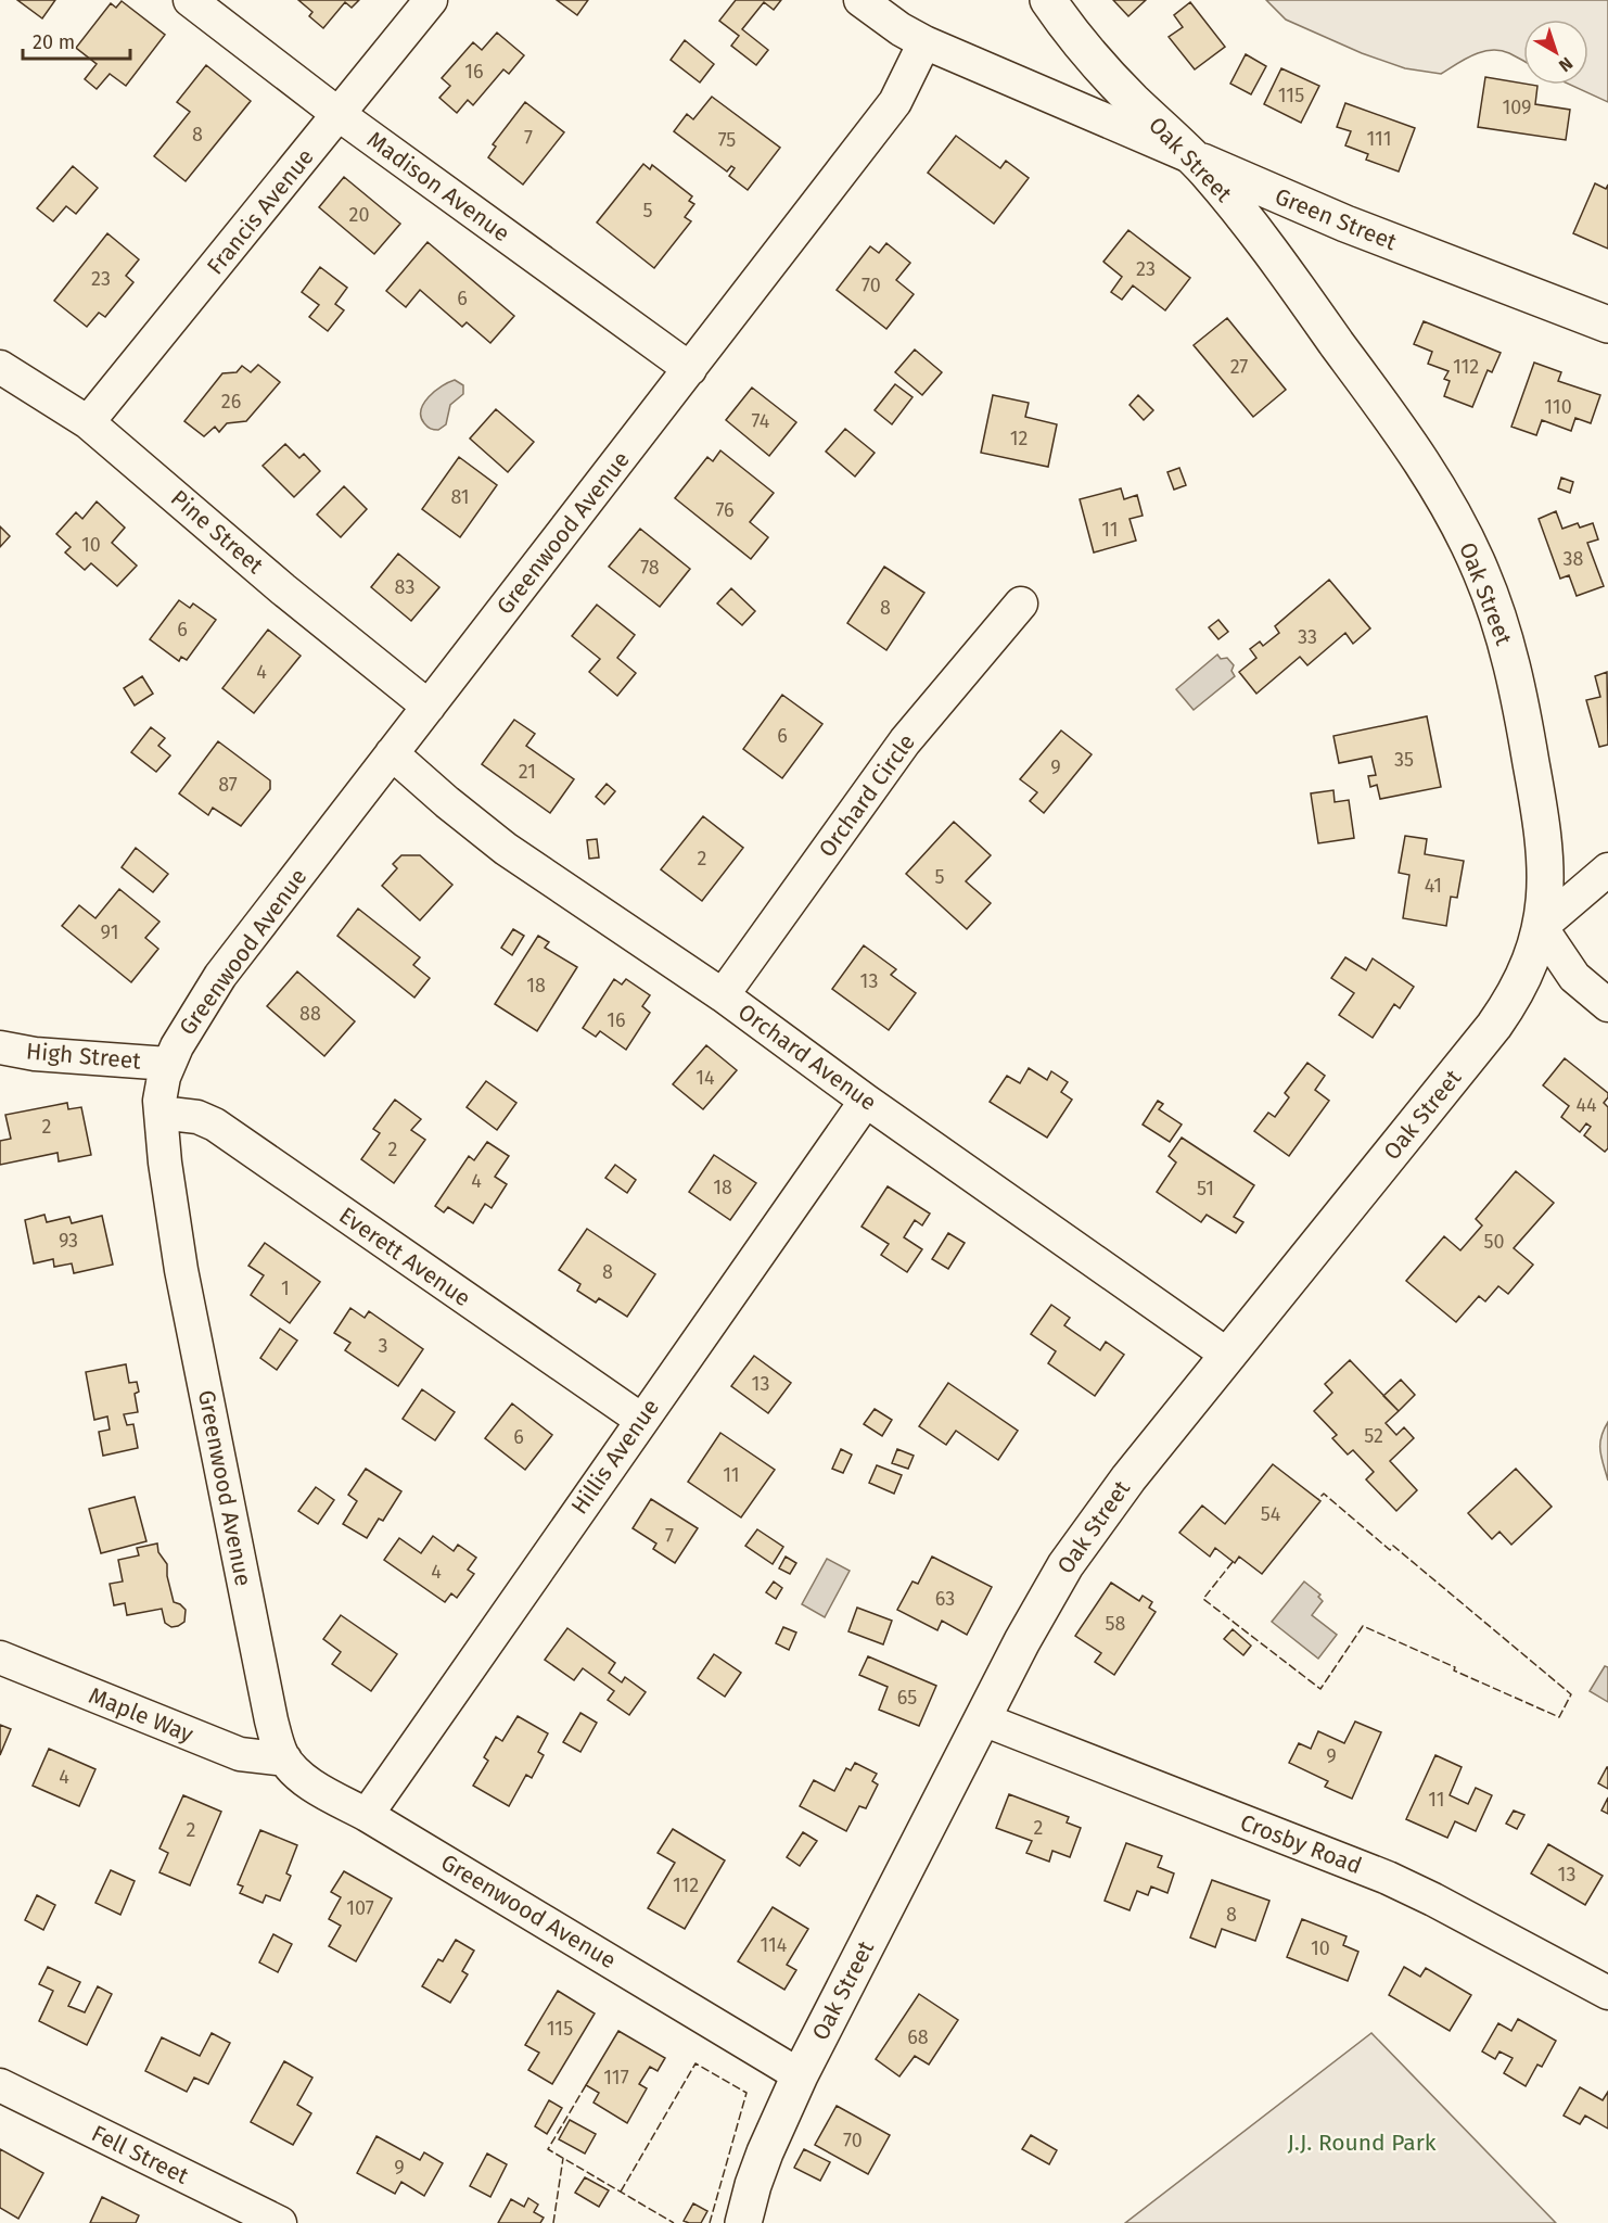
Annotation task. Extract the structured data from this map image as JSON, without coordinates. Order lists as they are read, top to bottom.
{
  "streets": {
    "street": [
      "Oak Street",
      "Madison Avenue",
      "Francis Avenue",
      "Green Street",
      "Pine Street",
      "Greenwood Avenue",
      "Orchard Circle",
      "High Street",
      "Orchard Avenue",
      "Everett Avenue",
      "Hillis Avenue",
      "Maple Way",
      "Crosby Road",
      "Fell Street"
    ]
  },
  "crossings": [
    ["Oak Street", "Green Street"],
    ["Oak Street", "Greenwood Avenue"],
    ["Oak Street", "Orchard Avenue"],
    ["Oak Street", "Crosby Road"],
    ["Madison Avenue", "Francis Avenue"],
    ["Madison Avenue", "Greenwood Avenue"],
    ["Francis Avenue", "Pine Street"],
    ["Green Street", "Greenwood Avenue"],
    ["Pine Street", "Greenwood Avenue"],
    ["Greenwood Avenue", "High Street"],
    ["Greenwood Avenue", "Orchard Avenue"],
    ["Greenwood Avenue", "Everett Avenue"],
    ["Greenwood Avenue", "Hillis Avenue"],
    ["Greenwood Avenue", "Maple Way"],
    ["Orchard Circle", "Orchard Avenue"],
    ["Orchard Avenue", "Hillis Avenue"],
    ["Everett Avenue", "Hillis Avenue"]
  ],
  "parks": ["J.J. Round Park"],
  "house_numbers": [
    "16",
    "115",
    "109",
    "8",
    "7",
    "111",
    "75",
    "5",
    "20",
    "23",
    "23",
    "70",
    "6",
    "27",
    "112",
    "26",
    "110",
    "74",
    "12",
    "81",
    "76",
    "11",
    "10",
    "38",
    "78",
    "83",
    "8",
    "6",
    "33",
    "4",
    "6",
    "35",
    "9",
    "21",
    "87",
    "2",
    "5",
    "41",
    "91",
    "13",
    "18",
    "88",
    "16",
    "14",
    "44",
    "2",
    "2",
    "4",
    "18",
    "51",
    "93",
    "50",
    "8",
    "1",
    "3",
    "13",
    "52",
    "6",
    "11",
    "54",
    "7",
    "4",
    "63",
    "58",
    "65",
    "9",
    "4",
    "11",
    "2",
    "2",
    "13",
    "112",
    "107",
    "8",
    "114",
    "10",
    "115",
    "68",
    "117",
    "70",
    "9"
  ],
  "scale_bar": "20 m",
  "north": "bottom right"
}
